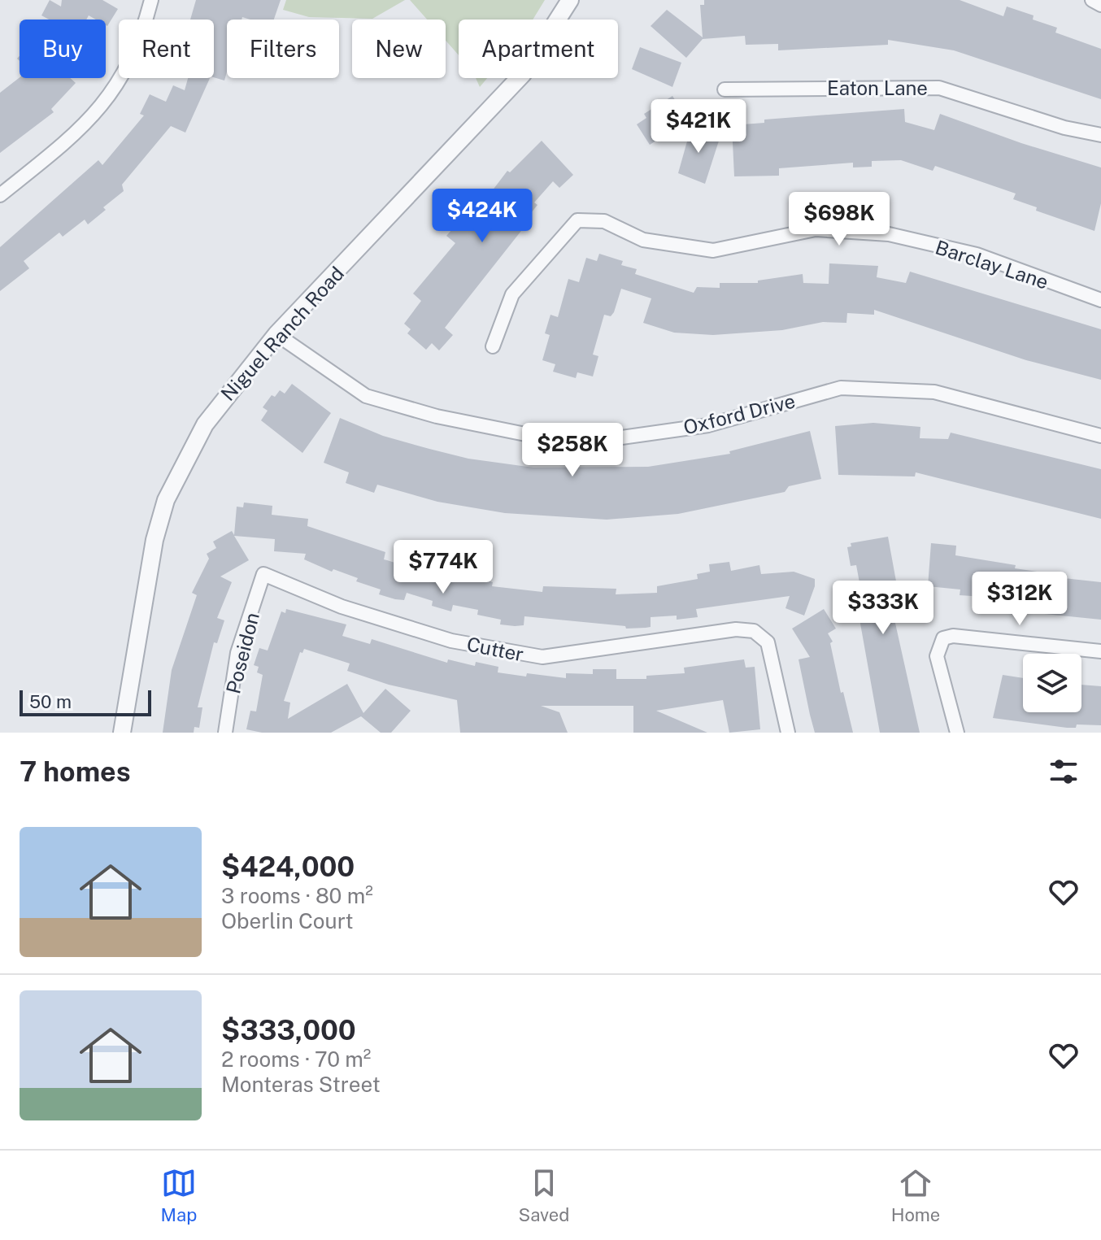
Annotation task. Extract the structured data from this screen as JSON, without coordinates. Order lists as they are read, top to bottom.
{
  "streets": {
    "street": [
      "Eaton Lane",
      "Barclay Lane",
      "Niguel Ranch Road",
      "Oxford Drive",
      "Cutter",
      "Poseidon"
    ]
  },
  "crossings": [
    ["Niguel Ranch Road", "Oxford Drive"],
    ["Cutter", "Poseidon"]
  ],
  "scale_bar": "50 m",
  "page": {
    "chip": [
      "Buy",
      "Rent",
      "Filters",
      "New",
      "Apartment"
    ],
    "price": [
      "$421K",
      "$424K",
      "$698K",
      "$258K",
      "$774K",
      "$312K",
      "$333K"
    ],
    "scale": "50 m",
    "heading": "7 homes",
    "list": [
      {
        "name": "$424,000",
        "note": "3 rooms · 80 m² · Oberlin Court"
      },
      {
        "name": "$333,000",
        "note": "2 rooms · 70 m² · Monteras Street"
      }
    ],
    "tabs": ["Map", "Saved", "Home"]
  }
}
